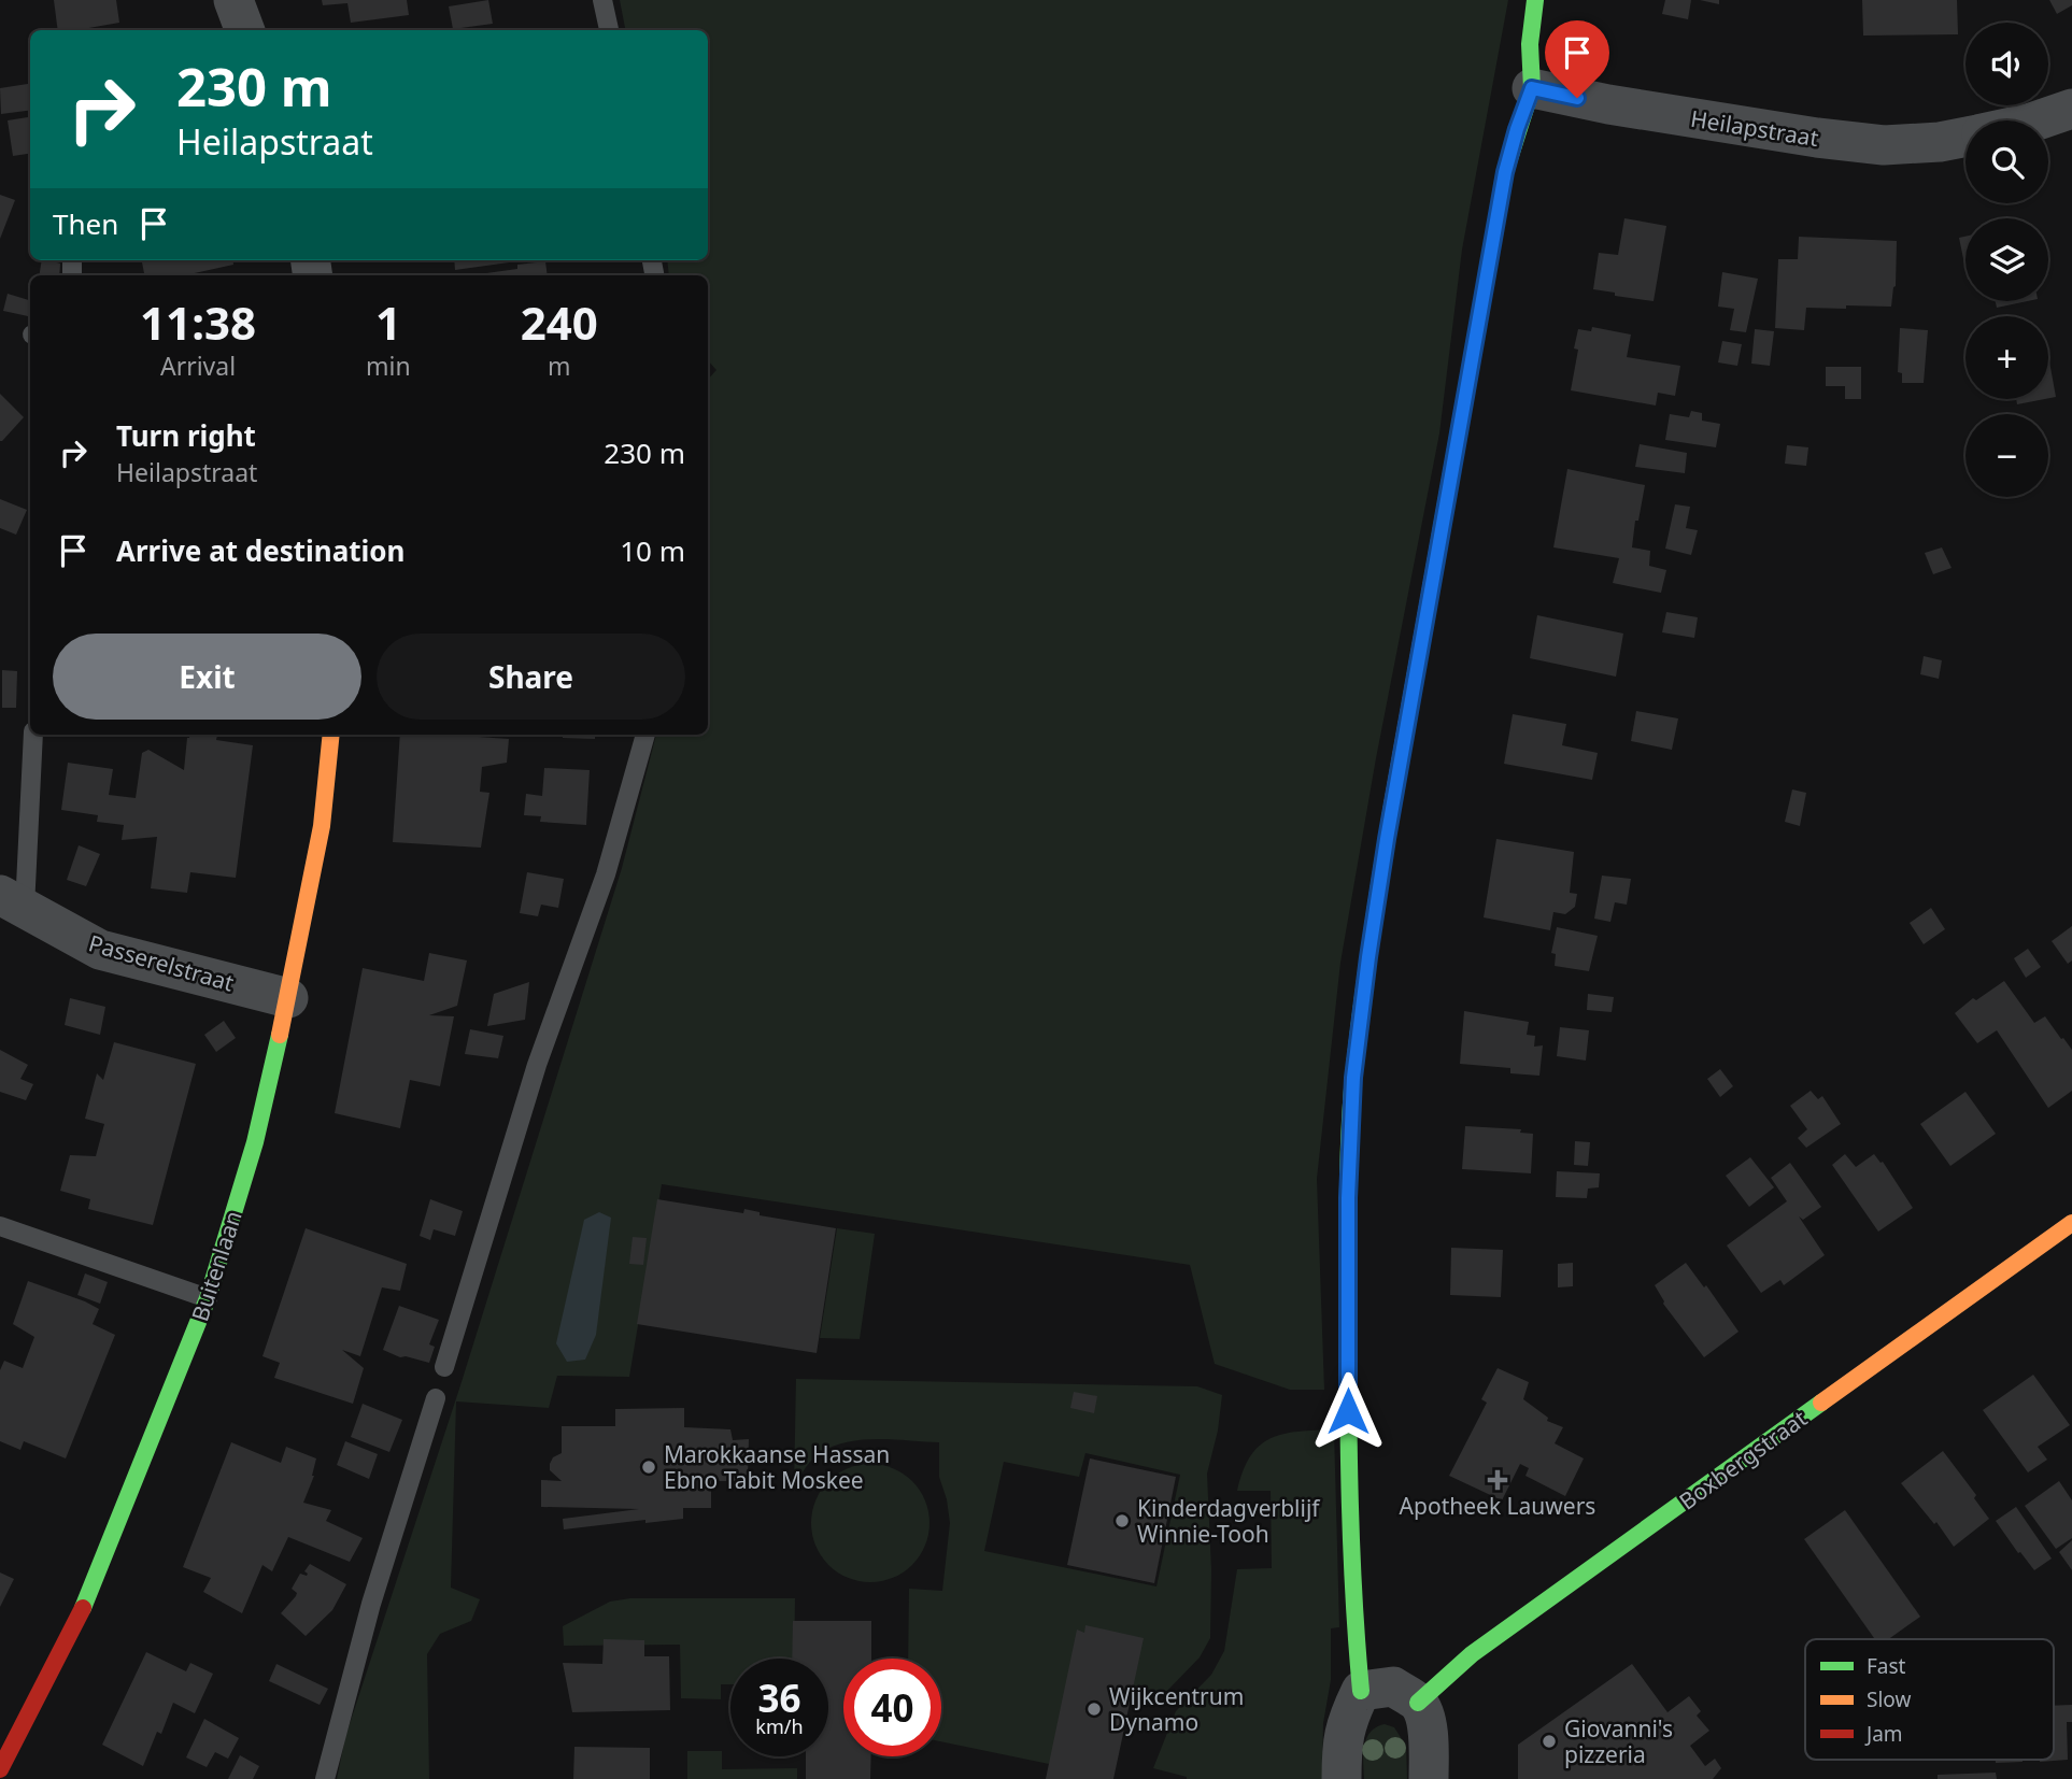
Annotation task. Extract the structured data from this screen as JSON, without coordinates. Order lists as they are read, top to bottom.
{
  "streets": {
    "street": [
      "Heilapstraat",
      "Passerelstraat",
      "Buitenlaan",
      "Boxbergstraat"
    ]
  },
  "crossings": [
    ["Passerelstraat", "Buitenlaan"]
  ],
  "places": {
    "other": [
      "Marokkaanse Hassan Ebno Tabit Moskee",
      "Kinderdagverblijf Winnie-Tooh",
      "Wijkcentrum Dynamo",
      "Giovanni's pizzeria"
    ],
    "health": ["Apotheek Lauwers"]
  },
  "legend": ["Fast", "Slow", "Jam"],
  "page": {
    "map_buttons": ["+", "−"],
    "turn": ["230 m", "Heilapstraat"],
    "then": "Then",
    "eta": [
      "11:38",
      "Arrival",
      "1",
      "min",
      "240",
      "m"
    ],
    "list": [
      {
        "name": "Turn right",
        "note": "Heilapstraat",
        "value": "230 m"
      },
      {
        "name": "Arrive at destination",
        "value": "10 m"
      }
    ],
    "buttons": ["Exit", "Share"],
    "speed": "36 km/h",
    "limit": "40"
  }
}
